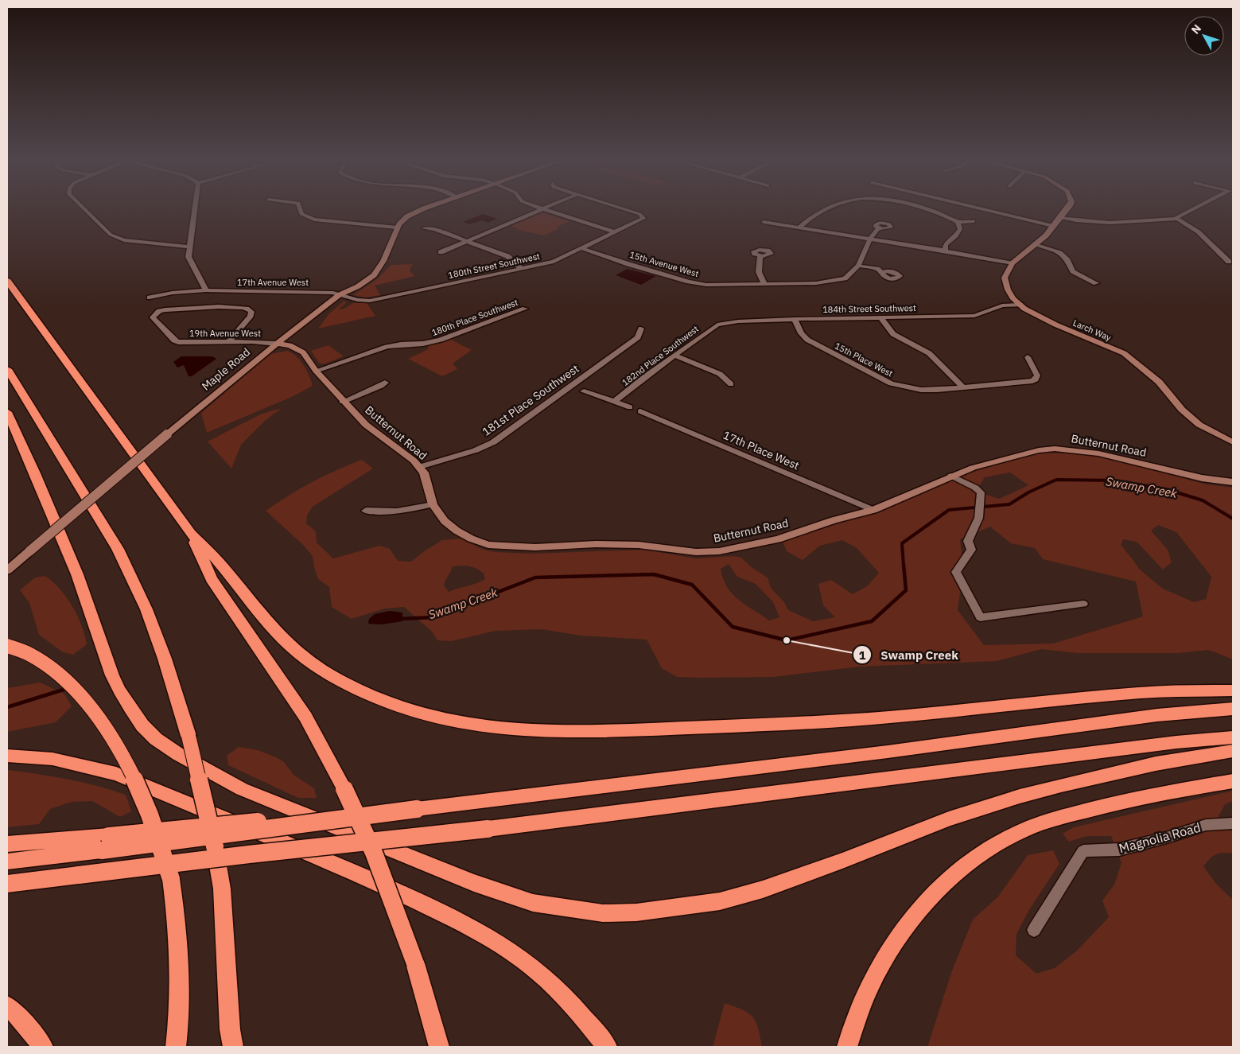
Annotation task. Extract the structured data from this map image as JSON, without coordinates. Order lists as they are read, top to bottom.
{
  "streets": {
    "street": [
      "15th Avenue West",
      "180th Street Southwest",
      "17th Avenue West",
      "184th Street Southwest",
      "180th Place Southwest",
      "Larch Way",
      "19th Avenue West",
      "182nd Place Southwest",
      "15th Place West",
      "Maple Road",
      "181st Place Southwest",
      "Butternut Road",
      "17th Place West",
      "Magnolia Road"
    ]
  },
  "crossings": [
    ["15th Avenue West", "180th Street Southwest"],
    ["180th Street Southwest", "17th Avenue West"],
    ["180th Street Southwest", "Maple Road"],
    ["17th Avenue West", "Maple Road"],
    ["184th Street Southwest", "Larch Way"],
    ["184th Street Southwest", "182nd Place Southwest"],
    ["184th Street Southwest", "15th Place West"],
    ["180th Place Southwest", "Butternut Road"],
    ["19th Avenue West", "Maple Road"],
    ["19th Avenue West", "Butternut Road"],
    ["Maple Road", "Butternut Road"],
    ["181st Place Southwest", "Butternut Road"],
    ["Butternut Road", "17th Place West"]
  ],
  "water": ["Swamp Creek"],
  "places": ["Swamp Creek"],
  "north": "top left"
}
